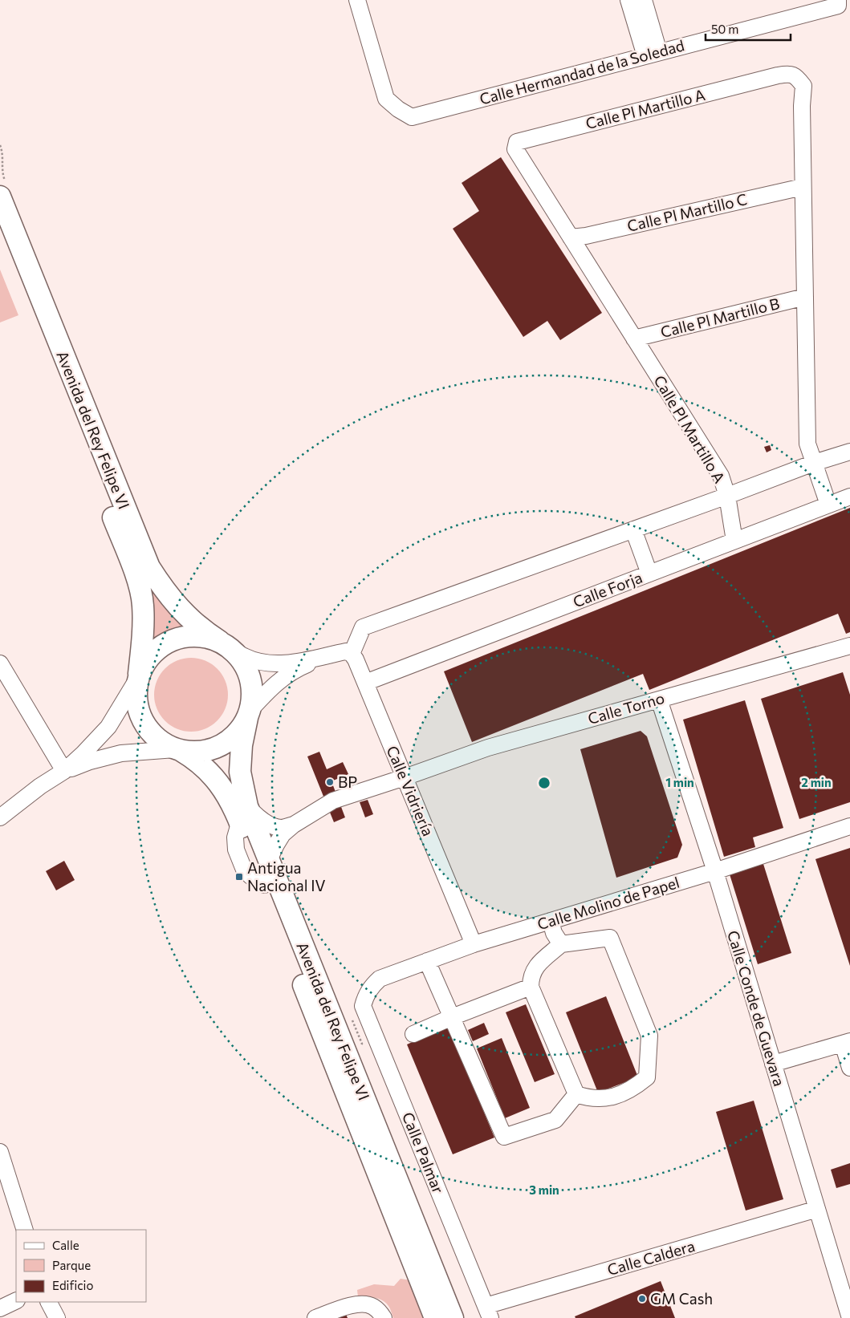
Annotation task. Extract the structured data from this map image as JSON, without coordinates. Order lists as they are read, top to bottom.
{
  "streets": {
    "main road": ["Avenida del Rey Felipe VI"],
    "street": [
      "Calle Hermandad de la Soledad",
      "Calle Pl Martillo A",
      "Calle Pl Martillo C",
      "Calle Pl Martillo B",
      "Calle Forja",
      "Calle Torno",
      "Calle Vidriería",
      "Calle Molino de Papel",
      "Calle Conde de Guevara",
      "Calle Palmar",
      "Calle Caldera"
    ]
  },
  "crossings": [
    ["Calle Pl Martillo A", "Calle Pl Martillo C"],
    ["Calle Pl Martillo A", "Calle Pl Martillo B"],
    ["Calle Pl Martillo A", "Calle Forja"],
    ["Calle Pl Martillo A", "Calle Vidriería"],
    ["Calle Forja", "Calle Vidriería"],
    ["Calle Torno", "Calle Vidriería"],
    ["Calle Torno", "Calle Conde de Guevara"],
    ["Calle Vidriería", "Calle Molino de Papel"],
    ["Calle Molino de Papel", "Calle Conde de Guevara"],
    ["Calle Molino de Papel", "Calle Palmar"],
    ["Calle Conde de Guevara", "Calle Caldera"],
    ["Calle Palmar", "Calle Caldera"]
  ],
  "places": {
    "other": ["BP", "GM Cash"],
    "transit": ["Antigua Nacional IV"]
  },
  "legend": ["Calle", "Parque", "Edificio"],
  "scale_bar": "50 m",
  "rings": ["1 min", "2 min", "3 min"]
}
